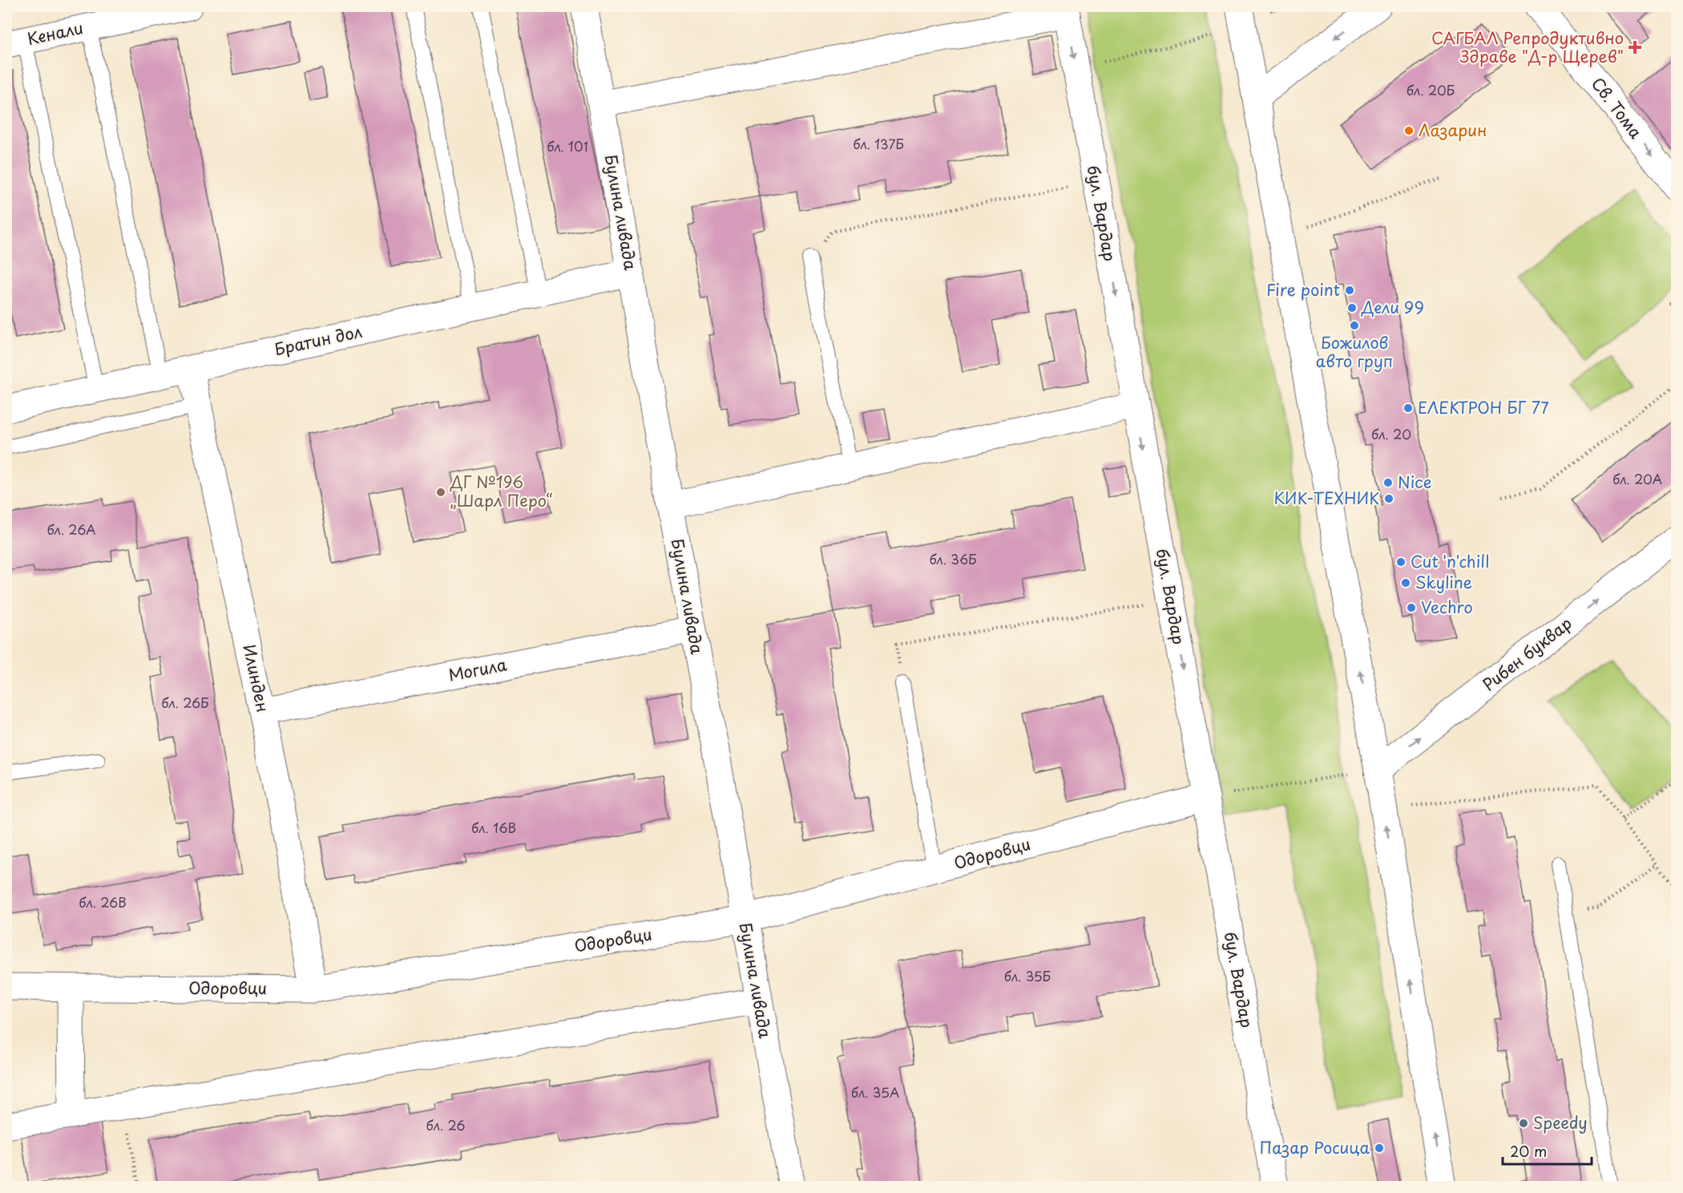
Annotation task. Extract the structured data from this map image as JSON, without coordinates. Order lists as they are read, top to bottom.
{
  "streets": {
    "street": [
      "Кенали",
      "Св. Тома",
      "Булина ливада",
      "бул. Вардар",
      "Братин дол",
      "Рибен буквар",
      "Могила",
      "Илинден",
      "Одоровци"
    ]
  },
  "crossings": [
    ["Булина ливада", "Братин дол"],
    ["Булина ливада", "Могила"],
    ["Булина ливада", "Одоровци"],
    ["бул. Вардар", "Одоровци"],
    ["Братин дол", "Илинден"],
    ["Могила", "Илинден"],
    ["Илинден", "Одоровци"]
  ],
  "one_way": ["Св. Тома", "Рибен буквар"],
  "places": {
    "health": ["САГБАЛ Репродуктивно Здраве \"Д-р Щерев\""],
    "other": [
      "Лазарин",
      "Fire point",
      "Дели 99",
      "Божилов авто груп",
      "ЕЛЕКТРОН БГ 77",
      "Nice",
      "ДГ №196 „Шарл Перо“",
      "КИК-ТЕХНИК",
      "Cut 'n'chill",
      "Skyline",
      "Vechro",
      "Speedy",
      "Пазар Росица"
    ]
  },
  "house_numbers": [
    "бл. 20Б",
    "бл. 137Б",
    "бл. 101",
    "бл. 20",
    "бл. 20А",
    "бл. 26А",
    "бл. 36Б",
    "бл. 26Б",
    "бл. 16В",
    "бл. 26В",
    "бл. 35Б",
    "бл. 35А",
    "бл. 26"
  ],
  "scale_bar": "20 m"
}
